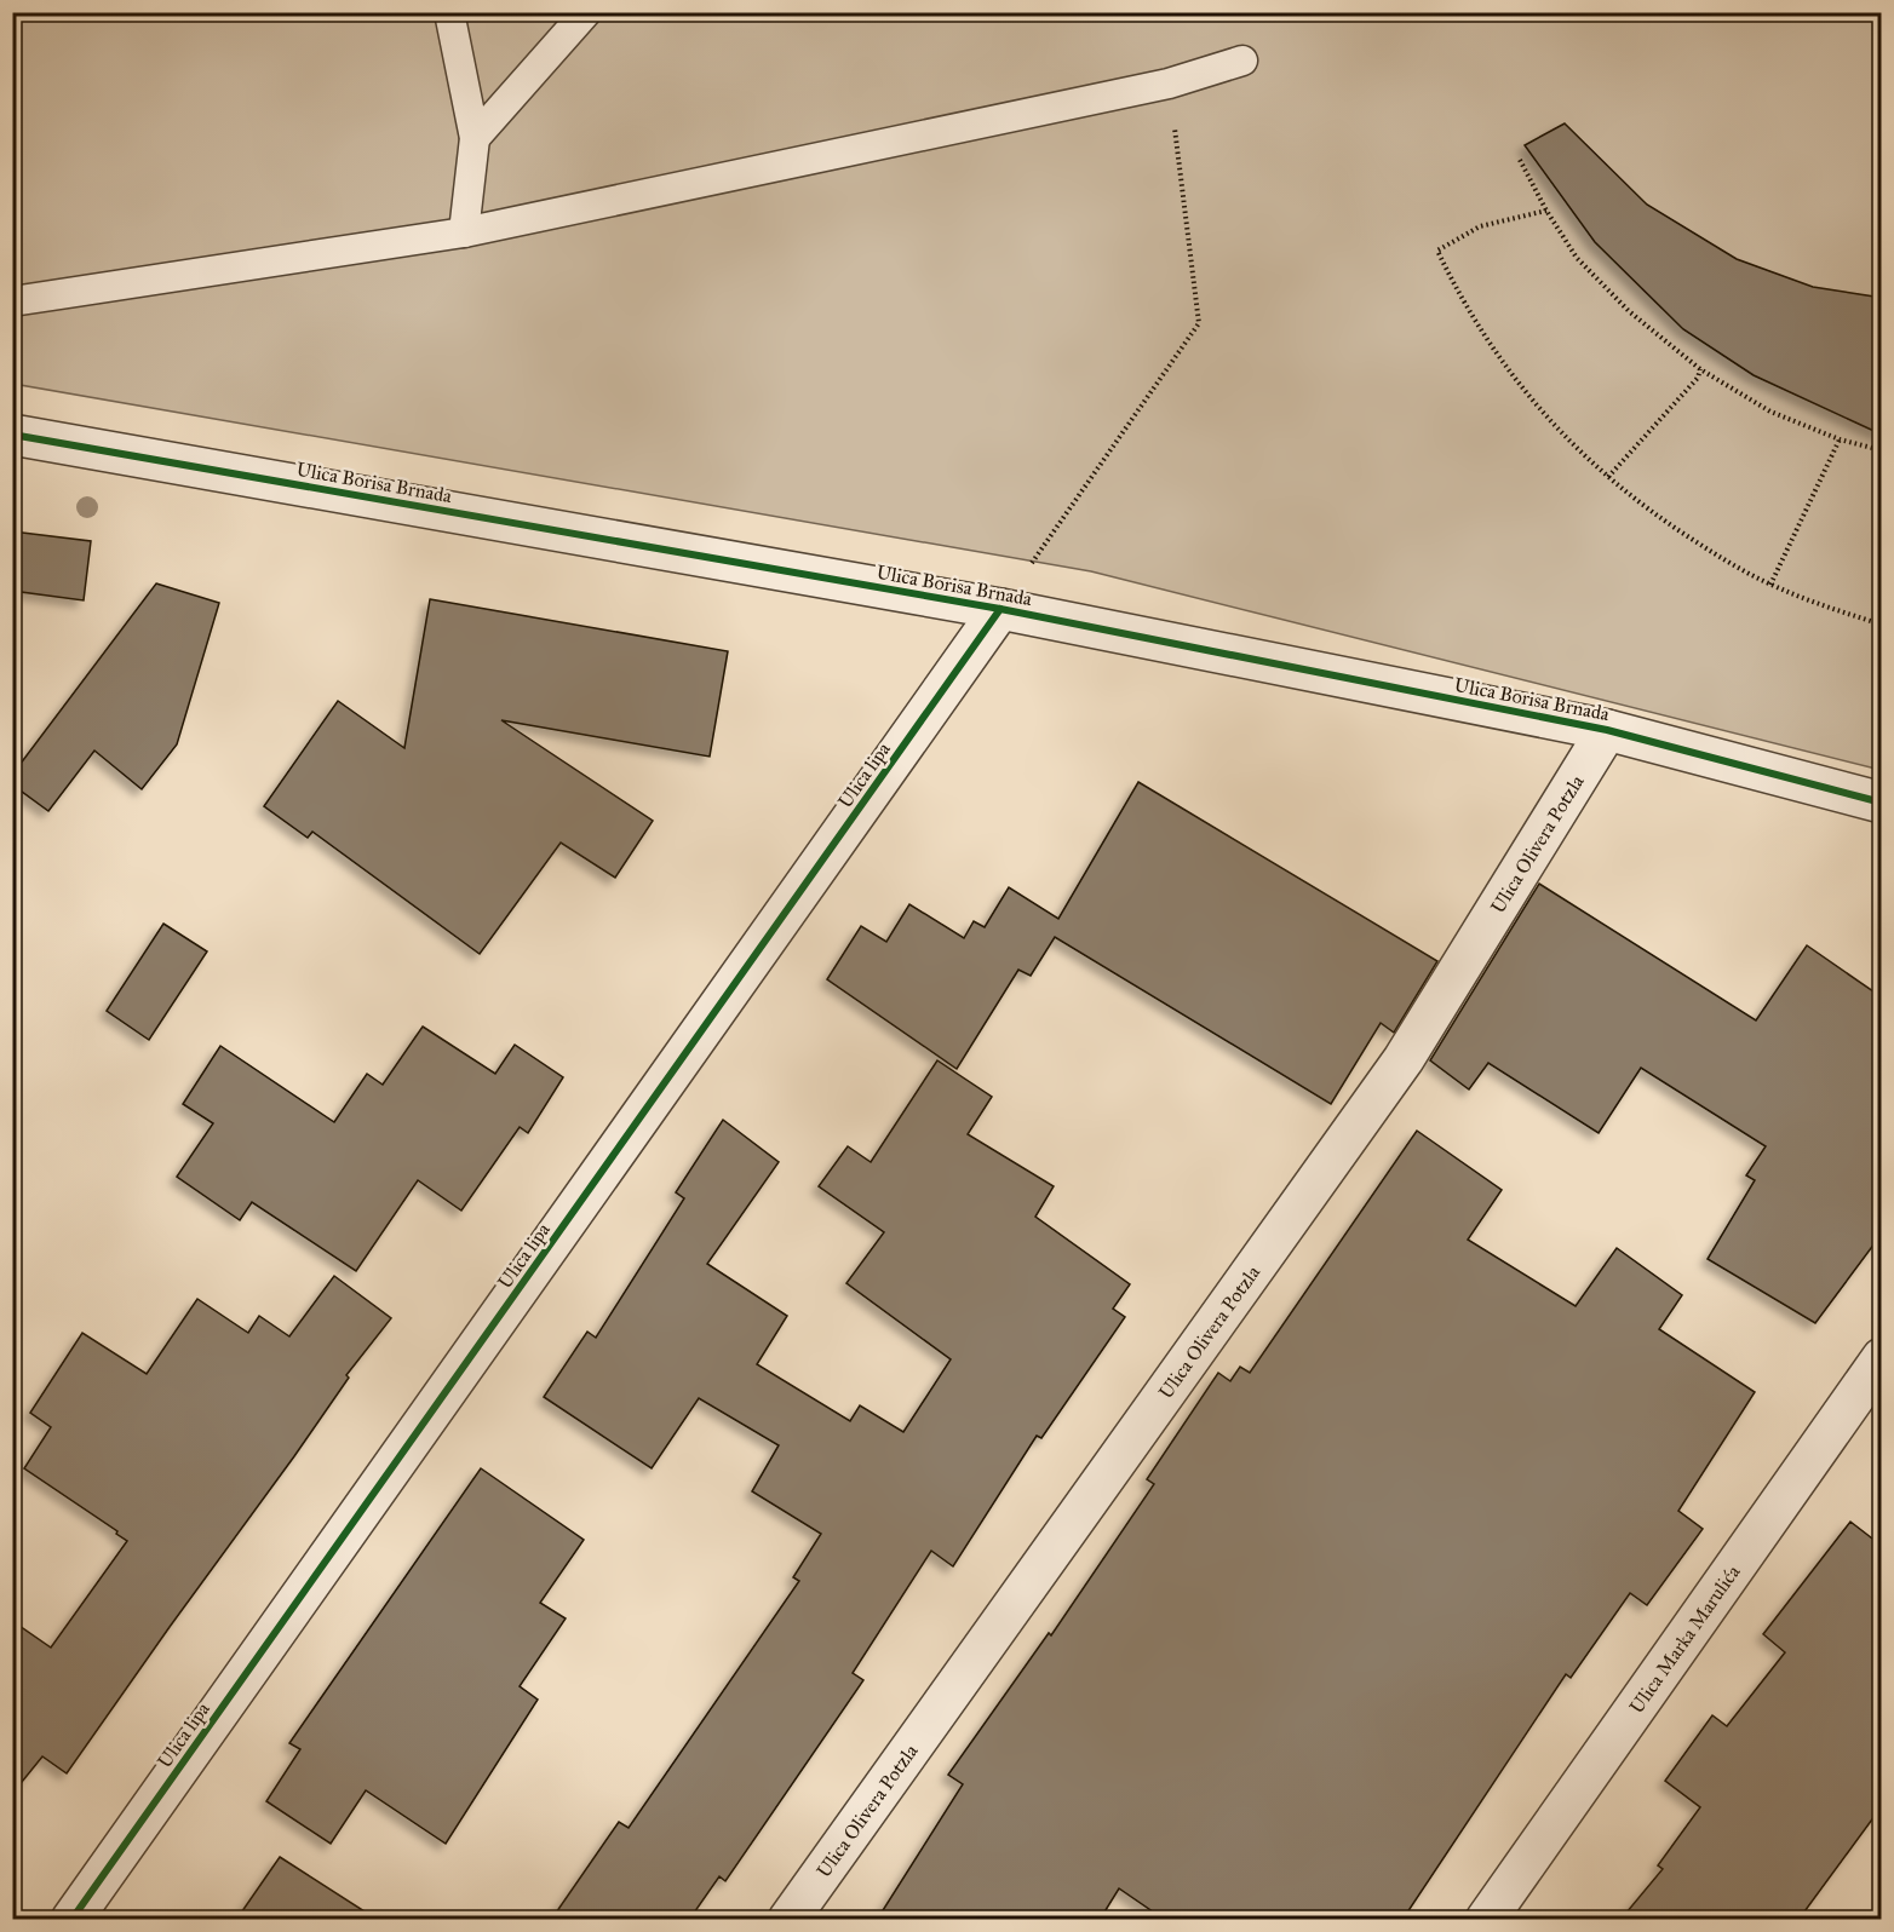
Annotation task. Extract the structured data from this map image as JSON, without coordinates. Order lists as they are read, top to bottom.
{
  "streets": {
    "street": [
      "Ulica Borisa Brnada",
      "Ulica lipa",
      "Ulica Olivera Potzla",
      "Ulica Marka Marulića"
    ]
  },
  "crossings": [
    ["Ulica Borisa Brnada", "Ulica lipa"],
    ["Ulica Borisa Brnada", "Ulica Olivera Potzla"]
  ]
}
